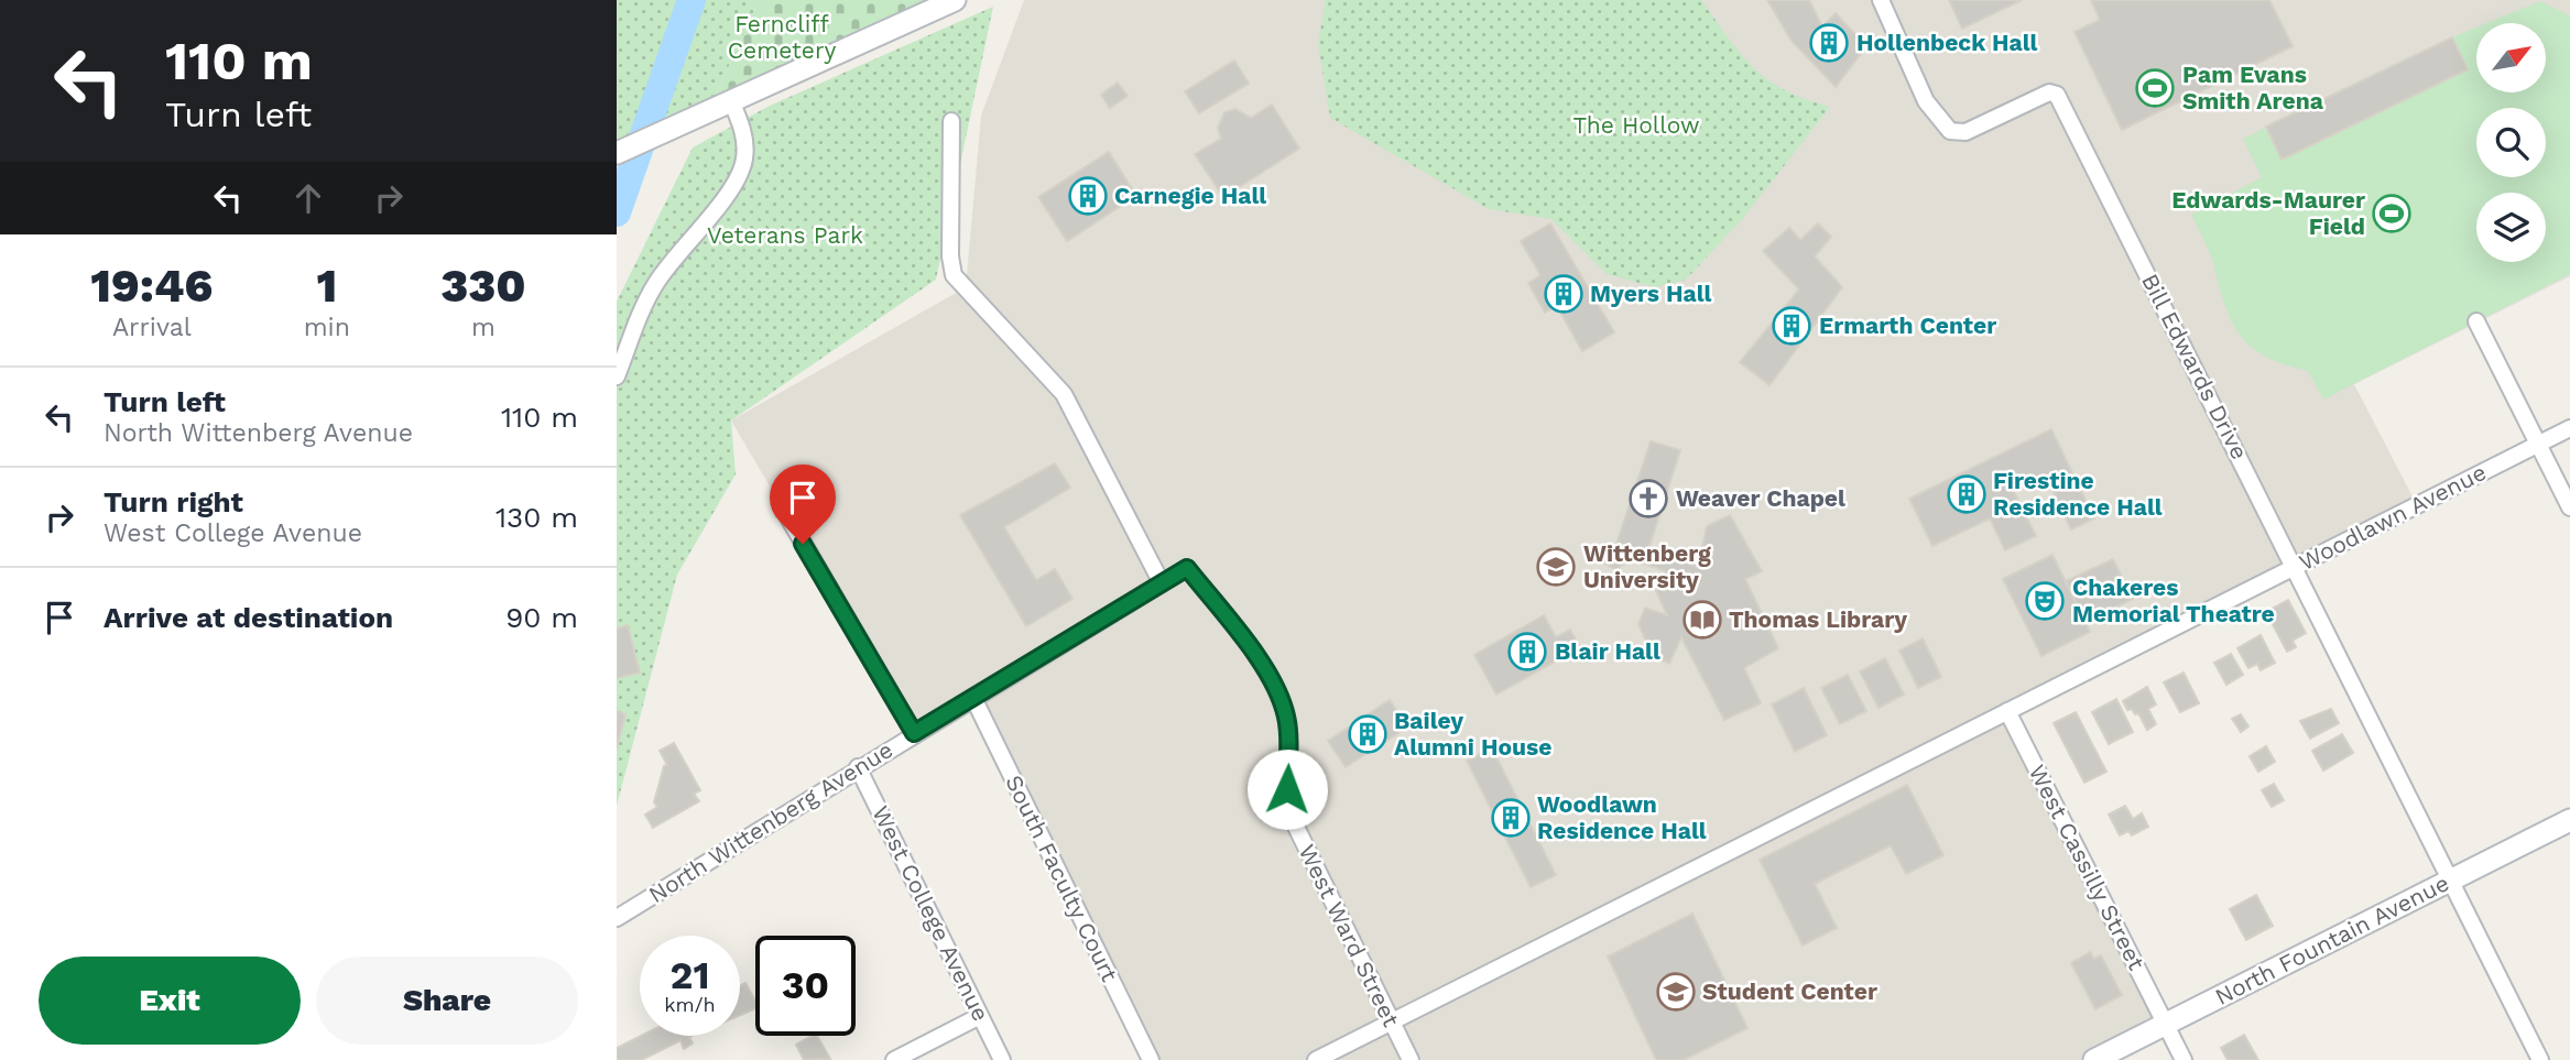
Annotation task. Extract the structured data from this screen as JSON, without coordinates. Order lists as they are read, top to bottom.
{
  "streets": {
    "street": [
      "Bill Edwards Drive",
      "Woodlawn Avenue",
      "North Wittenberg Avenue",
      "West Cassilly Street",
      "South Faculty Court",
      "West College Avenue",
      "West Ward Street",
      "North Fountain Avenue"
    ]
  },
  "crossings": [
    ["Bill Edwards Drive", "Woodlawn Avenue"],
    ["Bill Edwards Drive", "North Fountain Avenue"],
    ["Woodlawn Avenue", "West Cassilly Street"],
    ["Woodlawn Avenue", "West Ward Street"],
    ["North Wittenberg Avenue", "South Faculty Court"],
    ["North Wittenberg Avenue", "West College Avenue"],
    ["North Wittenberg Avenue", "West Ward Street"],
    ["West Cassilly Street", "North Fountain Avenue"]
  ],
  "parks": ["Ferncliff Cemetery", "The Hollow", "Veterans Park"],
  "places": {
    "building": [
      "Hollenbeck Hall",
      "Carnegie Hall",
      "Myers Hall",
      "Ermarth Center",
      "Firestine Residence Hall",
      "Blair Hall",
      "Bailey Alumni House",
      "Woodlawn Residence Hall"
    ],
    "sports": ["Pam Evans Smith Arena", "Edwards-Maurer Field"],
    "church": ["Weaver Chapel"],
    "school or university": ["Wittenberg University", "Student Center"],
    "theatre": ["Chakeres Memorial Theatre"],
    "library": ["Thomas Library"]
  },
  "north": "top right",
  "page": {
    "turn": ["110 m", "Turn left"],
    "eta": [
      "19:46",
      "Arrival",
      "1",
      "min",
      "330",
      "m"
    ],
    "list": [
      {
        "name": "Turn left",
        "note": "North Wittenberg Avenue",
        "value": "110 m"
      },
      {
        "name": "Turn right",
        "note": "West College Avenue",
        "value": "130 m"
      },
      {
        "name": "Arrive at destination",
        "value": "90 m"
      }
    ],
    "speed": "21 km/h",
    "limit": "30",
    "buttons": ["Exit", "Share"]
  }
}
